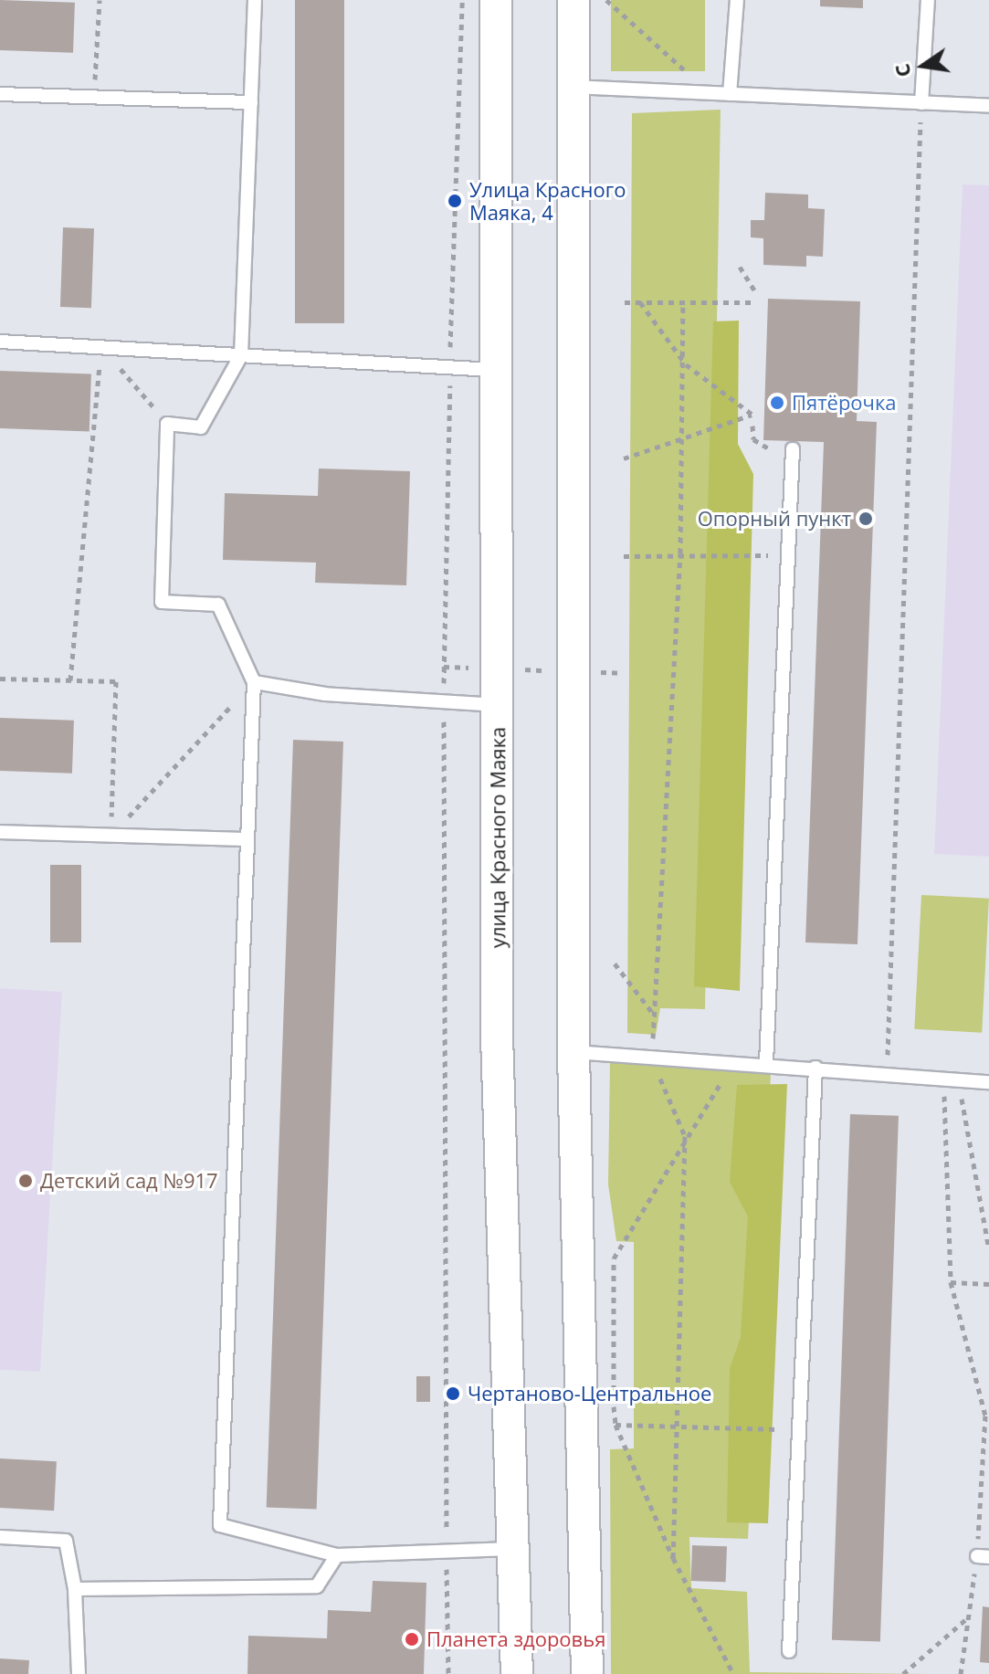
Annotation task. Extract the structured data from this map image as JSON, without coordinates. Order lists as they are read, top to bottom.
{
  "streets": {
    "street": ["улица Красного Маяка"]
  },
  "places": [
    "Улица Красного Маяка, 4",
    "Пятёрочка",
    "Опорный пункт",
    "Детский сад №917",
    "Чертаново-Центральное",
    "Планета здоровья"
  ],
  "north": "left"
}
